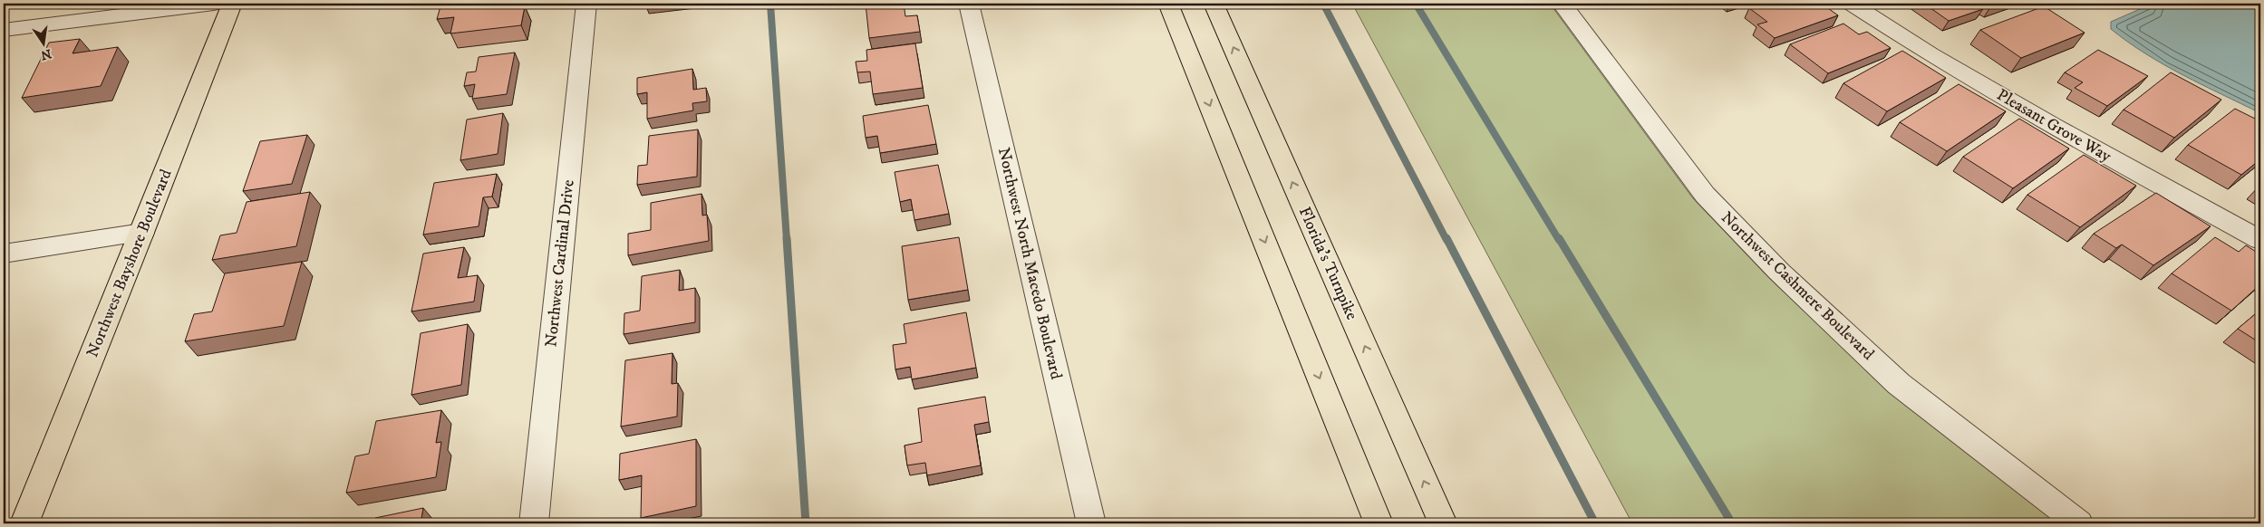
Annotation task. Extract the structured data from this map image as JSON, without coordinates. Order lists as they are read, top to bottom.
{
  "streets": {
    "main road": ["Northwest Bayshore Boulevard", "Florida's Turnpike"],
    "street": [
      "Pleasant Grove Way",
      "Northwest Cardinal Drive",
      "Northwest North Macedo Boulevard",
      "Northwest Cashmere Boulevard"
    ]
  },
  "north": "bottom"
}
